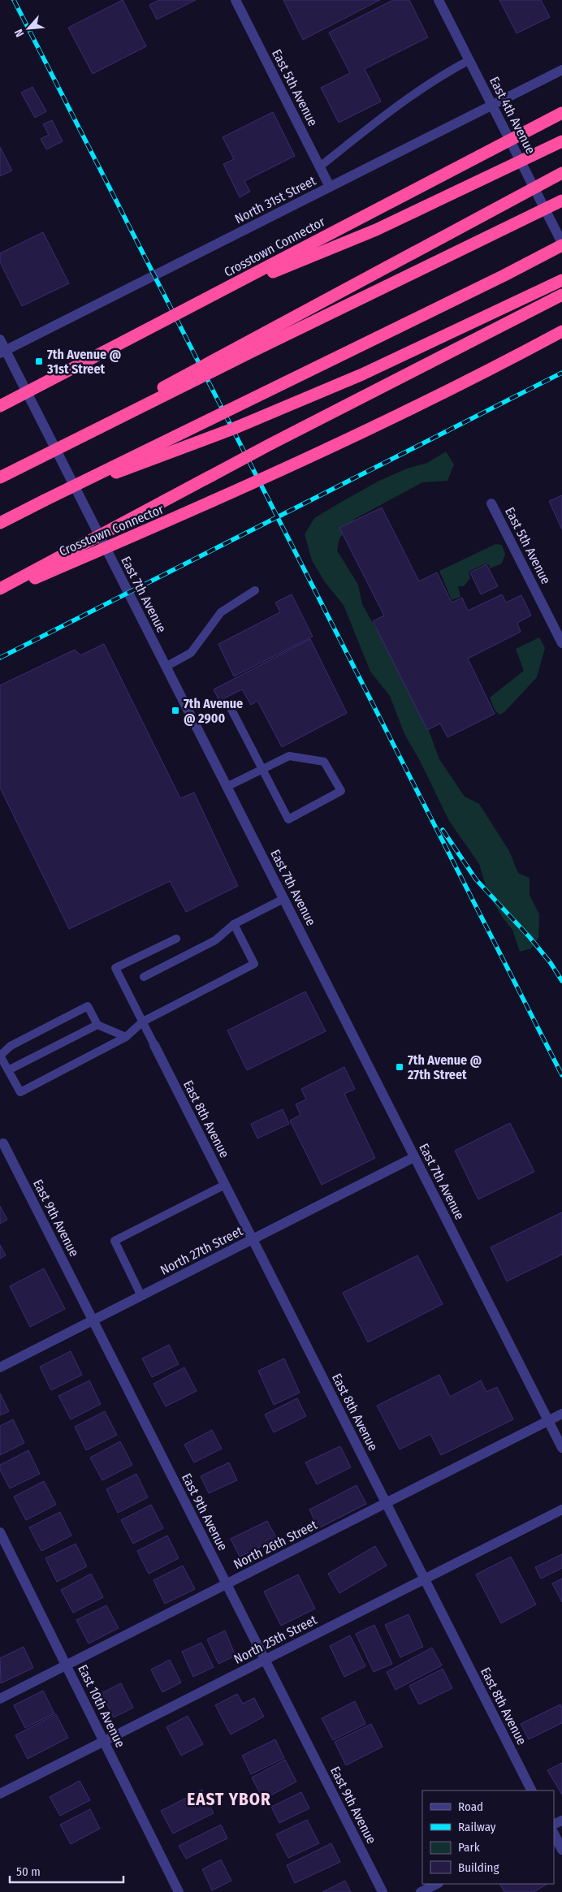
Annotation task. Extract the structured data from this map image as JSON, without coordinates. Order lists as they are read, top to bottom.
{
  "streets": {
    "highway": ["Crosstown Connector"],
    "street": [
      "East 5th Avenue",
      "East 4th Avenue",
      "North 31st Street",
      "East 7th Avenue",
      "East 8th Avenue",
      "East 9th Avenue",
      "North 27th Street",
      "North 26th Street",
      "North 25th Street",
      "East 10th Avenue"
    ]
  },
  "crossings": [
    ["East 5th Avenue", "North 31st Street"],
    ["East 4th Avenue", "North 31st Street"],
    ["North 31st Street", "East 7th Avenue"],
    ["East 7th Avenue", "North 27th Street"],
    ["East 7th Avenue", "North 26th Street"],
    ["East 8th Avenue", "North 27th Street"],
    ["East 8th Avenue", "North 26th Street"],
    ["East 8th Avenue", "North 25th Street"],
    ["East 9th Avenue", "North 27th Street"],
    ["East 9th Avenue", "North 26th Street"],
    ["East 9th Avenue", "North 25th Street"],
    ["North 26th Street", "East 10th Avenue"],
    ["North 25th Street", "East 10th Avenue"]
  ],
  "districts": ["EAST YBOR"],
  "places": {
    "transit": ["7th Avenue @ 31st Street", "7th Avenue @ 2900", "7th Avenue @ 27th Street"]
  },
  "legend": [
    "Road",
    "Railway",
    "Park",
    "Building"
  ],
  "scale_bar": "50 m",
  "north": "bottom left"
}
